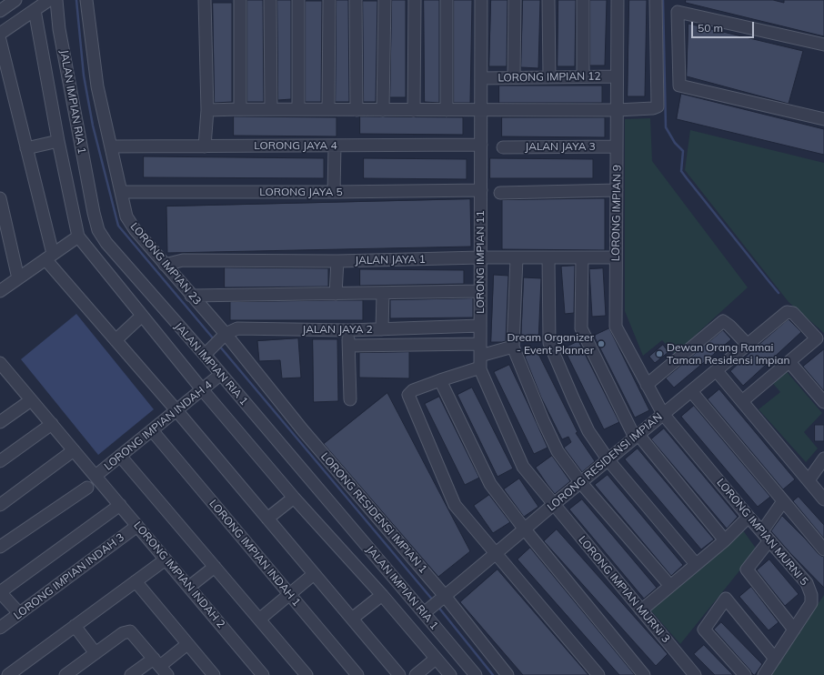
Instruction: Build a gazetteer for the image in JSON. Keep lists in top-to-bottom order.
{
  "streets": {
    "street": [
      "LORONG IMPIAN 12",
      "JALAN IMPIAN RIA 1",
      "LORONG JAYA 4",
      "JALAN JAYA 3",
      "LORONG JAYA 5",
      "LORONG IMPIAN 9",
      "JALAN JAYA 1",
      "LORONG IMPIAN 11",
      "LORONG IMPIAN 23",
      "JALAN JAYA 2",
      "LORONG IMPIAN INDAH 4",
      "LORONG RESIDENSI IMPIAN",
      "LORONG RESIDENSI IMPIAN 1",
      "LORONG IMPIAN MURNI 5",
      "LORONG IMPIAN INDAH 1",
      "LORONG IMPIAN INDAH 2",
      "LORONG IMPIAN INDAH 3",
      "LORONG IMPIAN MURNI 3"
    ]
  },
  "crossings": [
    ["LORONG IMPIAN 12", "LORONG IMPIAN 9"],
    ["LORONG IMPIAN 12", "LORONG IMPIAN 11"],
    ["JALAN IMPIAN RIA 1", "LORONG IMPIAN 23"],
    ["JALAN IMPIAN RIA 1", "JALAN JAYA 2"],
    ["JALAN IMPIAN RIA 1", "LORONG IMPIAN INDAH 4"],
    ["JALAN IMPIAN RIA 1", "LORONG RESIDENSI IMPIAN"],
    ["JALAN IMPIAN RIA 1", "LORONG RESIDENSI IMPIAN 1"],
    ["LORONG JAYA 4", "LORONG IMPIAN 11"],
    ["LORONG JAYA 4", "LORONG IMPIAN 23"],
    ["JALAN JAYA 3", "LORONG IMPIAN 9"],
    ["LORONG JAYA 5", "LORONG IMPIAN 11"],
    ["LORONG JAYA 5", "LORONG IMPIAN 23"],
    ["LORONG IMPIAN 9", "JALAN JAYA 1"],
    ["LORONG IMPIAN 9", "LORONG RESIDENSI IMPIAN"],
    ["LORONG IMPIAN 9", "LORONG IMPIAN MURNI 5"],
    ["JALAN JAYA 1", "LORONG IMPIAN 11"],
    ["JALAN JAYA 1", "LORONG IMPIAN 23"],
    ["LORONG IMPIAN 11", "JALAN JAYA 2"],
    ["LORONG IMPIAN 11", "LORONG RESIDENSI IMPIAN"],
    ["LORONG IMPIAN 11", "LORONG IMPIAN MURNI 3"],
    ["LORONG IMPIAN 23", "JALAN JAYA 2"],
    ["LORONG IMPIAN 23", "LORONG RESIDENSI IMPIAN 1"],
    ["LORONG IMPIAN INDAH 4", "LORONG IMPIAN INDAH 1"],
    ["LORONG IMPIAN INDAH 4", "LORONG IMPIAN INDAH 2"],
    ["LORONG RESIDENSI IMPIAN", "LORONG RESIDENSI IMPIAN 1"],
    ["LORONG RESIDENSI IMPIAN", "LORONG IMPIAN MURNI 5"],
    ["LORONG RESIDENSI IMPIAN", "LORONG IMPIAN MURNI 3"],
    ["LORONG IMPIAN INDAH 2", "LORONG IMPIAN INDAH 3"]
  ],
  "places": ["Dream Organizer - Event Planner", "Dewan Orang Ramai Taman Residensi Impian"],
  "scale_bar": "50 m"
}
